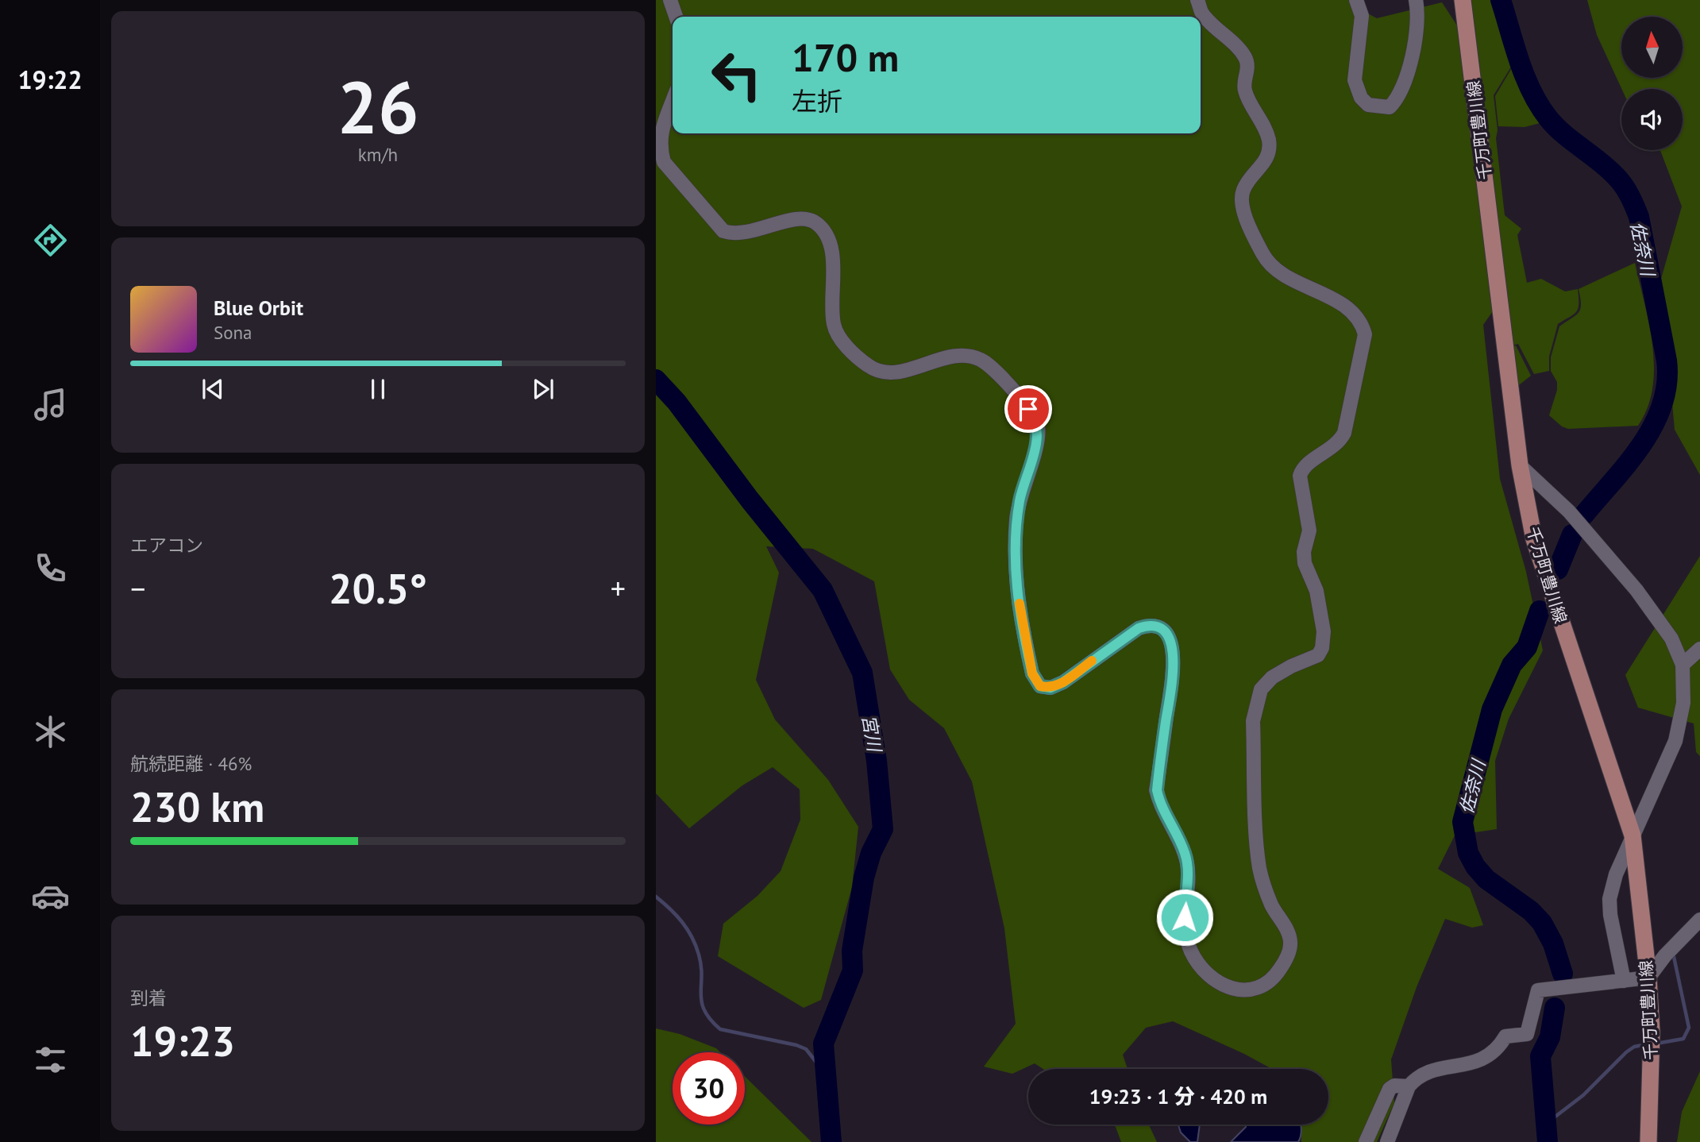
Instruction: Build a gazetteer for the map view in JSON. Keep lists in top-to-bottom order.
{
  "streets": {
    "main road": ["千万町豊川線"]
  },
  "water": ["佐奈川", "宮川"],
  "north": "top",
  "page": {
    "tabs": "19:22",
    "tile": [
      ["26", "km/h"],
      "エアコン",
      ["航続距離 · 46%", "230 km"],
      ["到着", "19:23"]
    ],
    "turn": ["170 m", "左折"],
    "song": ["Blue Orbit", "Sona"],
    "heat": ["−", "20.5°", "+"],
    "limit": "30",
    "trip": "19:23 · 1 分 · 420 m"
  }
}
